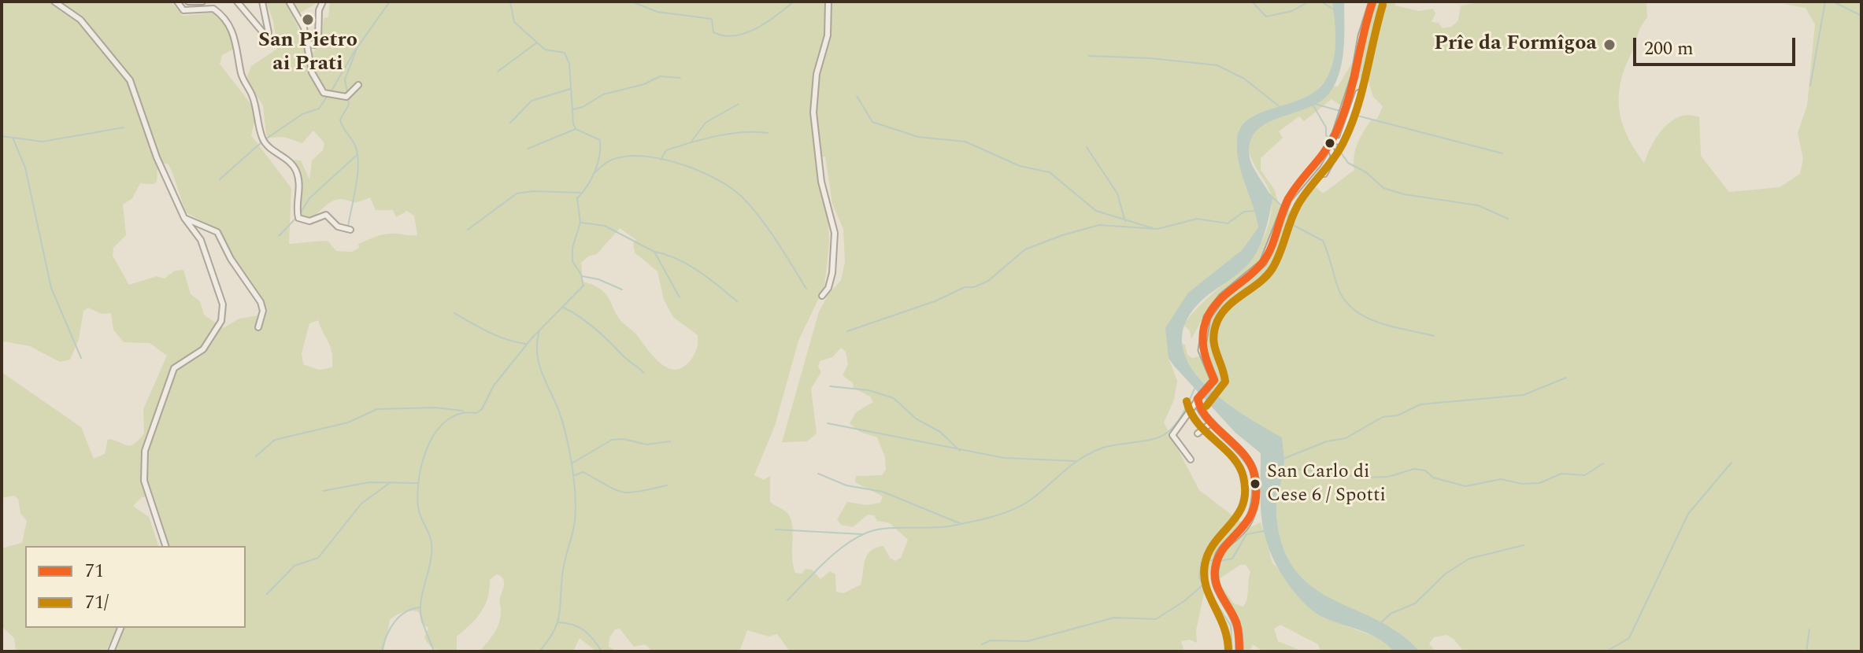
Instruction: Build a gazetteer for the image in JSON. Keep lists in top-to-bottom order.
{
  "places": ["San Pietro ai Prati", "Prîe da Formîgoa", "San Carlo di Cese 6 / Spotti"],
  "lines": ["transit line 71", "transit line 71/"],
  "legend": ["71", "71/"],
  "scale_bar": "200 m"
}
